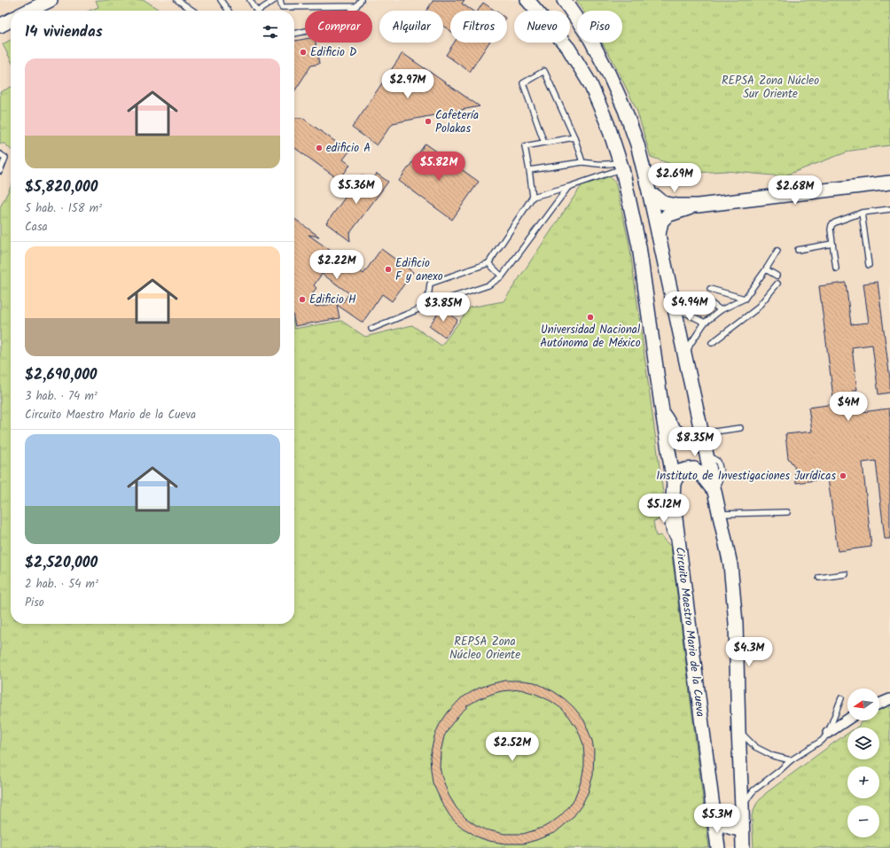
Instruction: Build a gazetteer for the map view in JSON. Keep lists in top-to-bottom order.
{
  "streets": {
    "street": ["Circuito Maestro Mario de la Cueva"]
  },
  "parks": ["REPSA Zona Núcleo Sur Oriente", "REPSA Zona Núcleo Oriente"],
  "places": [
    "Edificio D",
    "Cafetería Polakas",
    "edificio A",
    "Edificio F y anexo",
    "Edificio H",
    "Universidad Nacional Autónoma de México",
    "Instituto de Investigaciones Jurídicas"
  ],
  "north": "left",
  "page": {
    "chip": [
      "Comprar",
      "Alquilar",
      "Filtros",
      "Nuevo",
      "Piso"
    ],
    "heading": "14 viviendas",
    "list": [
      {
        "name": "$5,820,000",
        "note": "5 hab. · 158 m² · Casa"
      },
      {
        "name": "$2,690,000",
        "note": "3 hab. · 74 m² · Circuito Maestro Mario de la Cueva"
      },
      {
        "name": "$2,520,000",
        "note": "2 hab. · 54 m² · Piso"
      }
    ],
    "price": [
      "$2.97M",
      "$5.82M",
      "$2.69M",
      "$5.36M",
      "$2.68M",
      "$2.22M",
      "$4.94M",
      "$3.85M",
      "$4M",
      "$8.35M",
      "$5.12M",
      "$4.3M",
      "$2.52M",
      "$5.3M"
    ],
    "map_buttons": ["+", "−"]
  }
}
